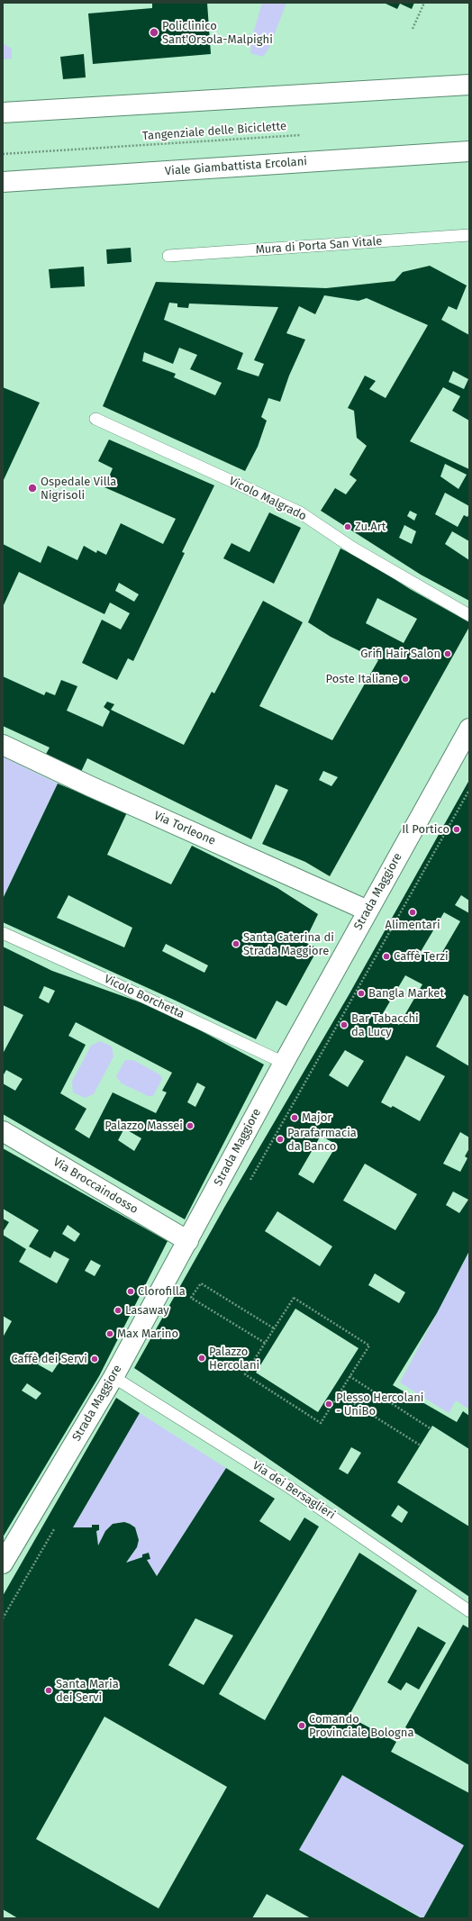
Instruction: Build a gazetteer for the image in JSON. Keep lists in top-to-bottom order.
{
  "streets": {
    "street": [
      "Viale Giambattista Ercolani",
      "Via Torleone",
      "Strada Maggiore",
      "Via Broccaindosso"
    ],
    "lane": [
      "Mura di Porta San Vitale",
      "Vicolo Malgrado",
      "Vicolo Borchetta",
      "Via dei Bersaglieri"
    ],
    "path": ["Tangenziale delle Biciclette"]
  },
  "crossings": [
    ["Via Torleone", "Strada Maggiore"],
    ["Strada Maggiore", "Vicolo Borchetta"],
    ["Strada Maggiore", "Via Broccaindosso"],
    ["Strada Maggiore", "Via dei Bersaglieri"]
  ],
  "places": [
    "Policlinico Sant'Orsola-Malpighi",
    "Ospedale Villa Nigrisoli",
    "Zu.Art",
    "Grifi Hair Salon",
    "Poste Italiane",
    "Il Portico",
    "Alimentari",
    "Santa Caterina di Strada Maggiore",
    "Caffè Terzi",
    "Bangla Market",
    "Bar Tabacchi da Lucy",
    "Major",
    "Palazzo Massei",
    "Parafarmacia da Banco",
    "Clorofilla",
    "Lasaway",
    "Max Marino",
    "Palazzo Hercolani",
    "Caffè dei Servi",
    "Plesso Hercolani - UniBo",
    "Santa Maria dei Servi",
    "Comando Provinciale Bologna"
  ]
}
